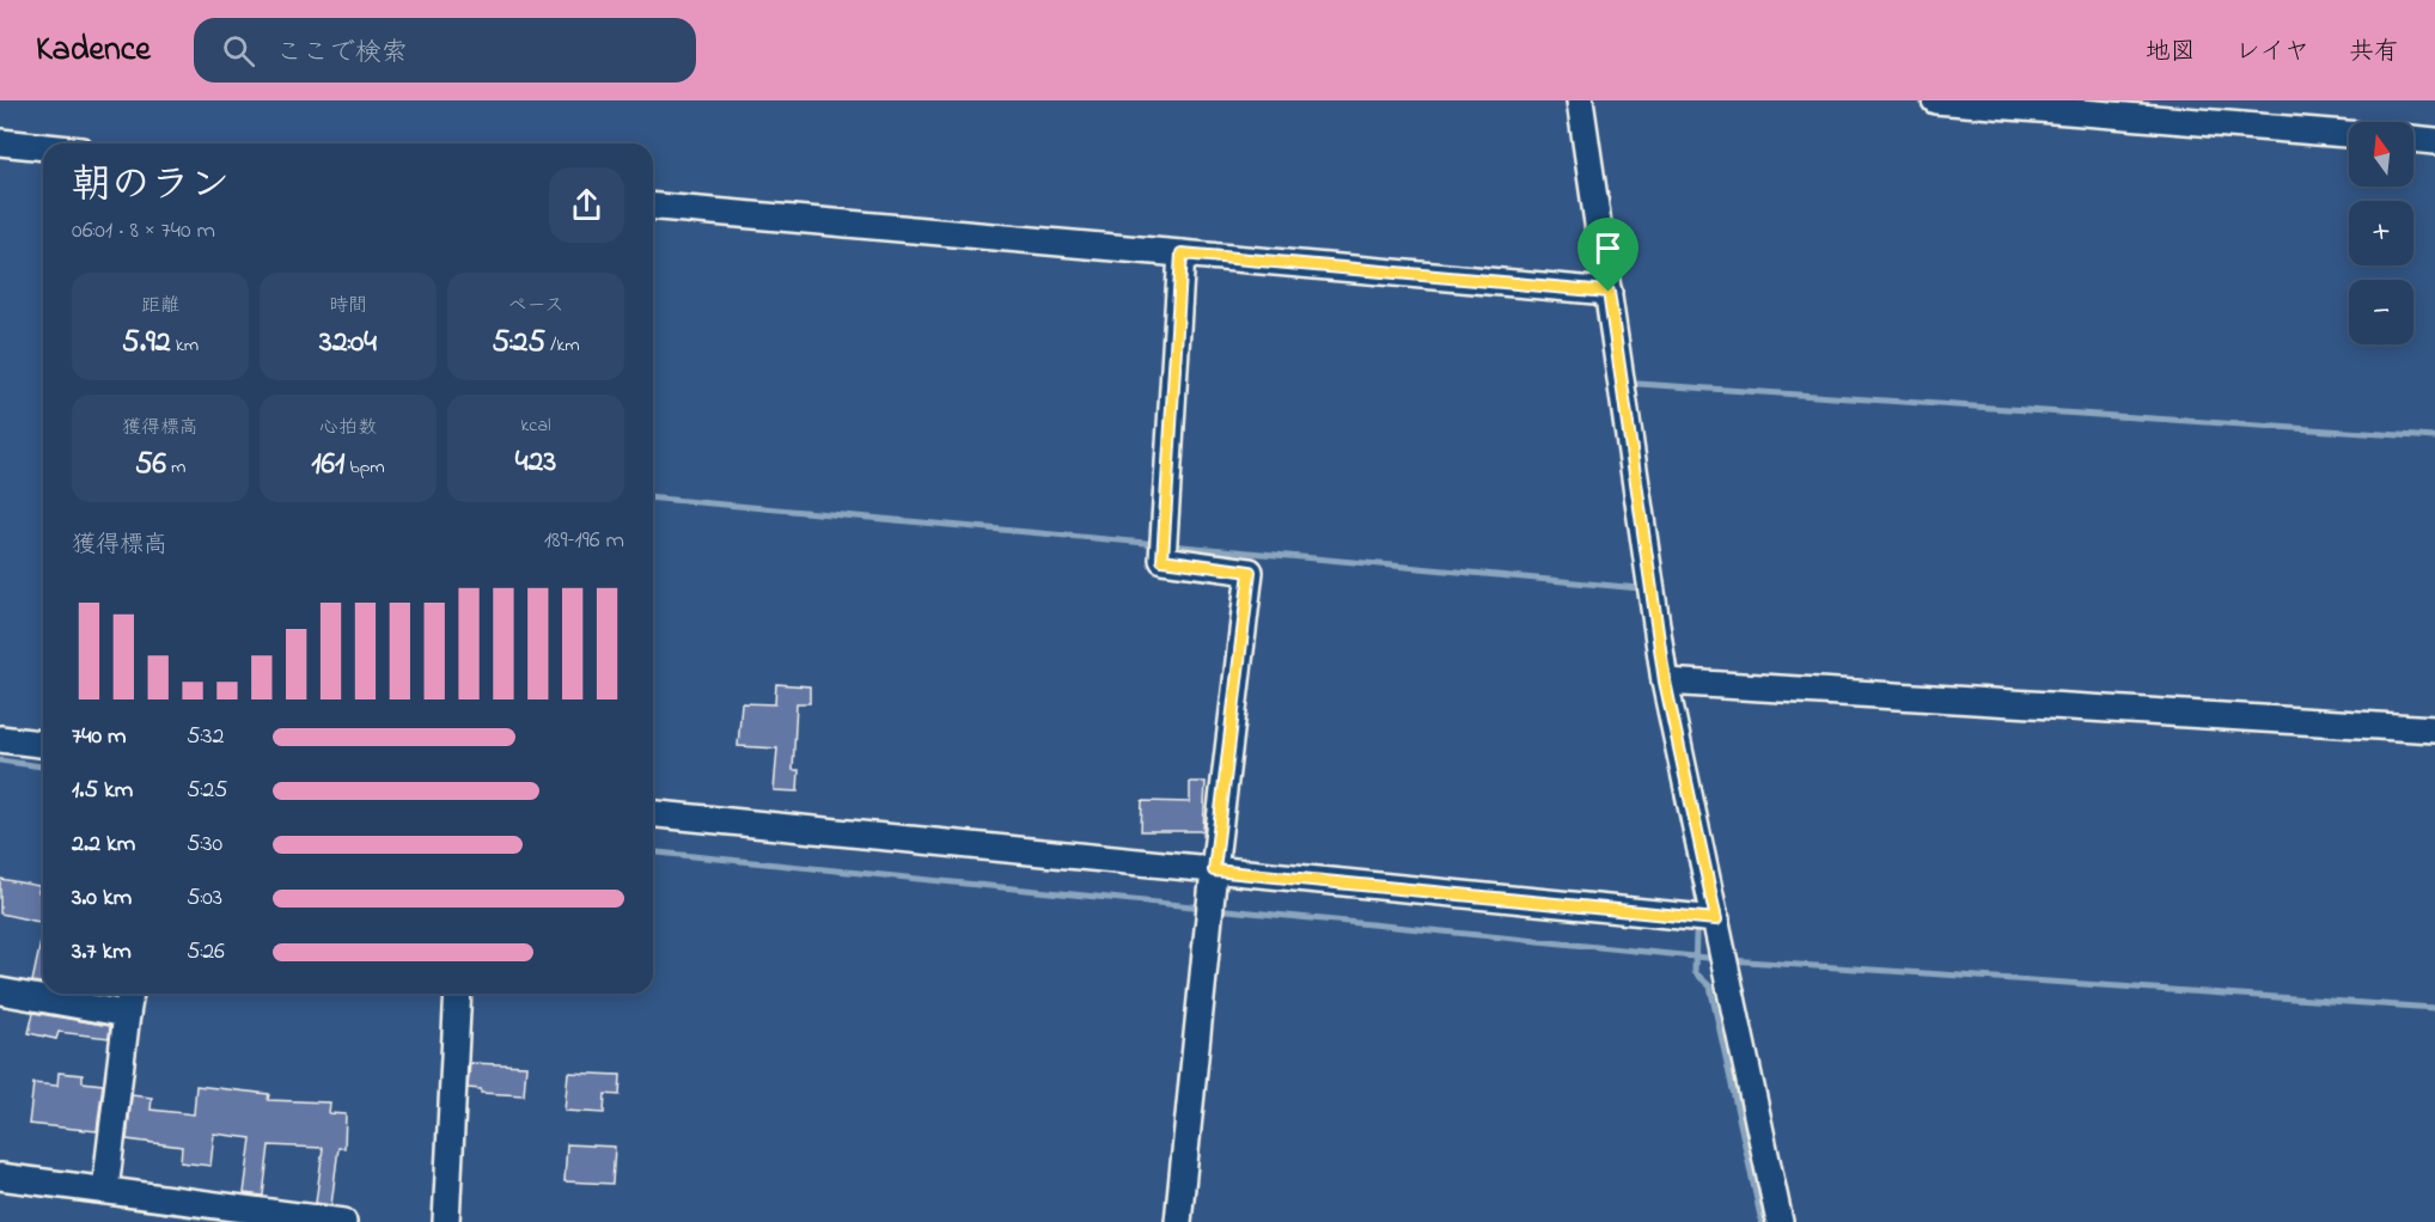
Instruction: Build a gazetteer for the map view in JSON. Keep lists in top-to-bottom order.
{
  "north": "top",
  "page": {
    "header": "Kadence",
    "search": "ここで検索",
    "nav": ["地図", "レイヤ", "共有"],
    "map_buttons": ["+", "−"],
    "heading": ["朝のラン", "06:01 · 8 × 740 m"],
    "stats": [
      ["距離", "5.92 km"],
      ["時間", "32:04"],
      ["ペース", "5:25 /km"],
      ["獲得標高", "56 m"],
      ["心拍数", "161 bpm"],
      ["kcal", "423"]
    ],
    "chart": ["獲得標高", "189–196 m"],
    "list": [
      {
        "name": "740 m",
        "note": "5:32"
      },
      {
        "name": "1.5 km",
        "note": "5:25"
      },
      {
        "name": "2.2 km",
        "note": "5:30"
      },
      {
        "name": "3.0 km",
        "note": "5:03"
      },
      {
        "name": "3.7 km",
        "note": "5:26"
      }
    ]
  }
}
